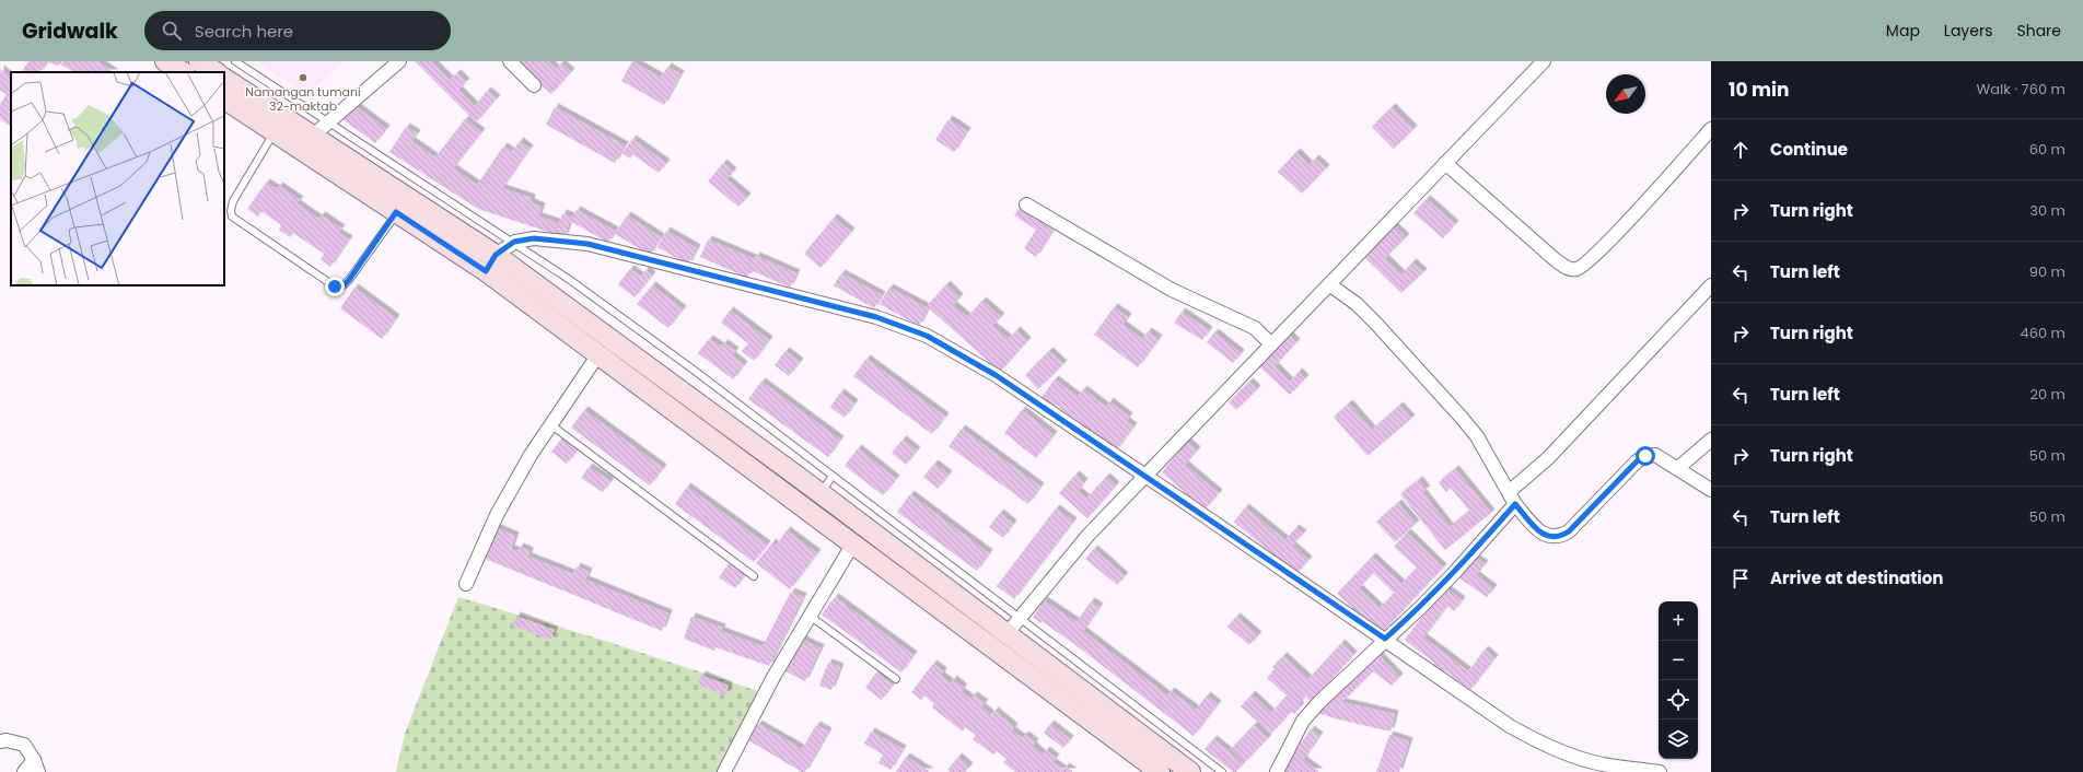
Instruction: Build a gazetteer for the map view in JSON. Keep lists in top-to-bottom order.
{
  "places": ["Namangan tumani 32-maktab"],
  "north": "bottom left",
  "page": {
    "header": "Gridwalk",
    "search": "Search here",
    "nav": ["Map", "Layers", "Share"],
    "heading": ["10 min", "Walk · 760 m"],
    "list": [
      ["Continue", "60 m"],
      ["Turn right", "30 m"],
      ["Turn left", "90 m"],
      ["Turn right", "460 m"],
      ["Turn left", "20 m"],
      ["Turn right", "50 m"],
      ["Turn left", "50 m"],
      "Arrive at destination"
    ],
    "map_buttons": ["+", "−"]
  }
}
